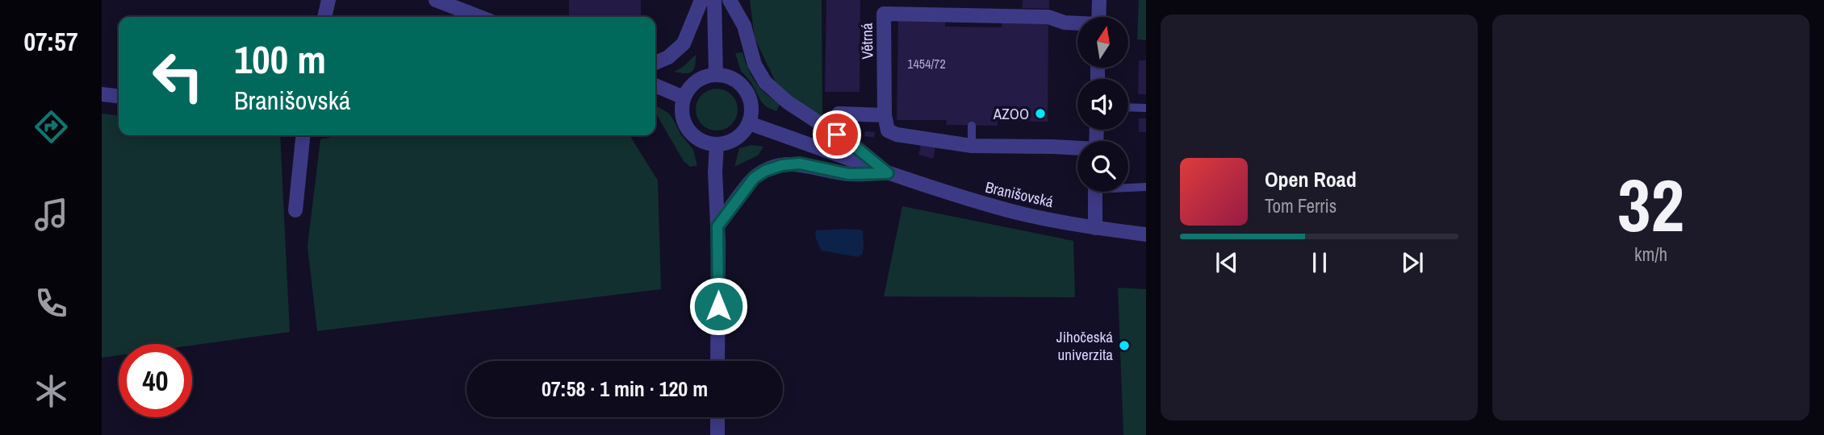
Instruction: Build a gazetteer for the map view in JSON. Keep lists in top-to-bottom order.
{
  "streets": {
    "street": ["Větrná", "Branišovská"]
  },
  "places": ["AZOO", "Jihočeská univerzita"],
  "house_numbers": ["1454/72"],
  "north": "top",
  "page": {
    "tabs": "07:57",
    "tile": ["32", "km/h"],
    "turn": ["100 m", "Branišovská"],
    "song": ["Open Road", "Tom Ferris"],
    "limit": "40",
    "trip": "07:58 · 1 min · 120 m"
  }
}
